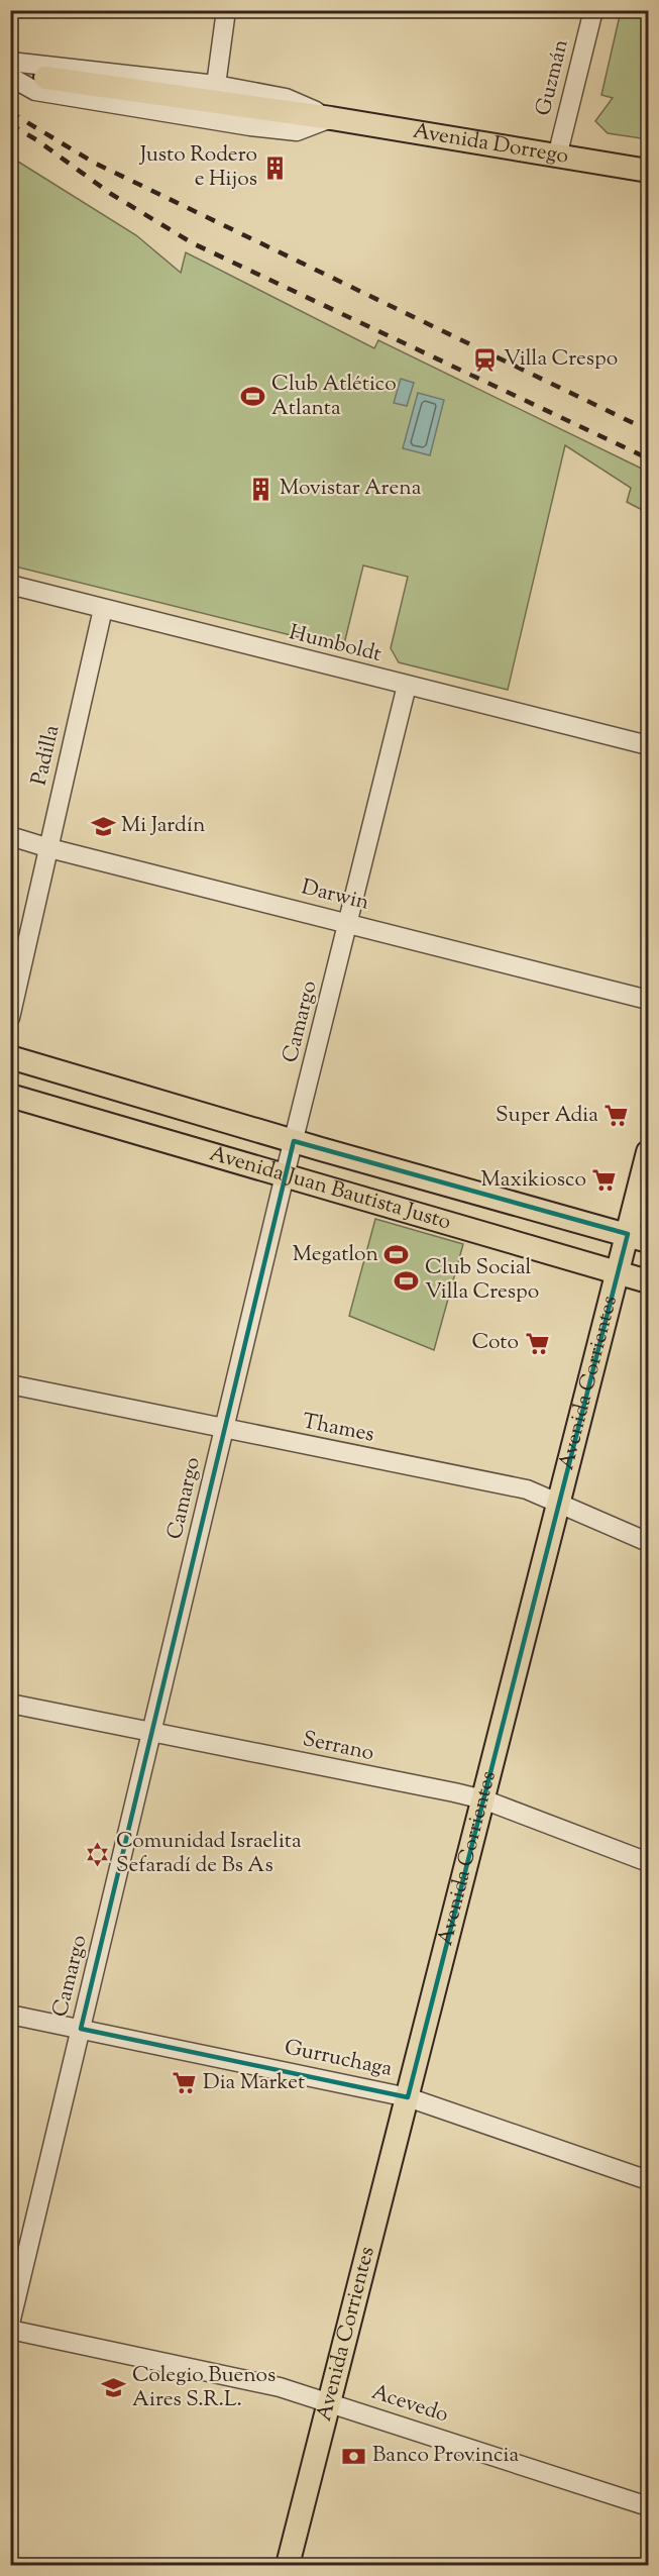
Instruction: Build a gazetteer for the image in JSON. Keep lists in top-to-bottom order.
{
  "streets": {
    "main road": ["Avenida Dorrego", "Avenida Juan Bautista Justo", "Avenida Corrientes"],
    "street": [
      "Guzmán",
      "Humboldt",
      "Padilla",
      "Darwin",
      "Camargo",
      "Thames",
      "Serrano",
      "Gurruchaga",
      "Acevedo"
    ]
  },
  "crossings": [
    ["Guzmán", "Avenida Dorrego"],
    ["Humboldt", "Padilla"],
    ["Humboldt", "Camargo"],
    ["Padilla", "Darwin"],
    ["Darwin", "Camargo"],
    ["Camargo", "Avenida Juan Bautista Justo"],
    ["Camargo", "Thames"],
    ["Camargo", "Serrano"],
    ["Camargo", "Gurruchaga"],
    ["Avenida Juan Bautista Justo", "Avenida Corrientes"],
    ["Avenida Corrientes", "Thames"],
    ["Avenida Corrientes", "Serrano"],
    ["Avenida Corrientes", "Gurruchaga"],
    ["Avenida Corrientes", "Acevedo"]
  ],
  "places": {
    "building": ["Justo Rodero e Hijos", "Movistar Arena"],
    "station": ["Villa Crespo"],
    "sports": ["Club Atlético Atlanta", "Megatlon", "Club Social Villa Crespo"],
    "school or university": ["Mi Jardín", "Colegio Buenos Aires S.R.L."],
    "supermarket": [
      "Super Adia",
      "Maxikiosco",
      "Coto",
      "Dia Market"
    ],
    "synagogue": ["Comunidad Israelita Sefaradí de Bs As"],
    "bank": ["Banco Provincia"]
  }
}
